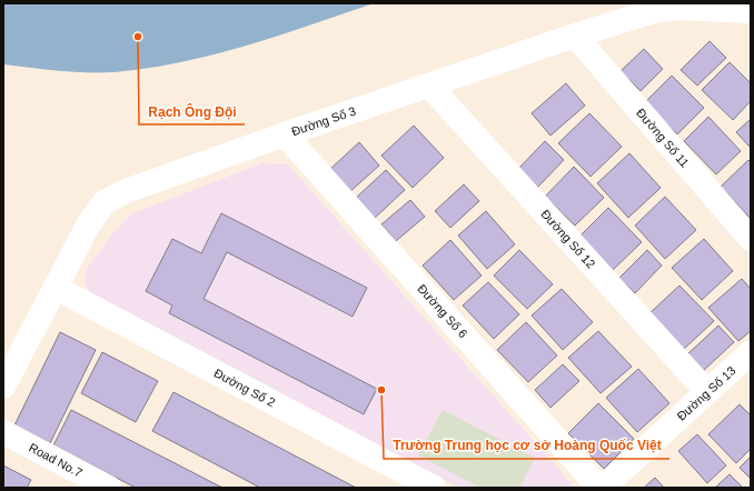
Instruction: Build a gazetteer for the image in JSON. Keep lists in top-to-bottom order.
{
  "streets": {
    "street": [
      "Đường Số 3",
      "Đường Số 11",
      "Đường Số 12",
      "Đường Số 6",
      "Đường Số 2",
      "Đường Số 13",
      "Road No.7"
    ]
  },
  "crossings": [
    ["Đường Số 3", "Đường Số 11"],
    ["Đường Số 3", "Đường Số 12"],
    ["Đường Số 3", "Đường Số 6"],
    ["Đường Số 3", "Đường Số 2"],
    ["Đường Số 12", "Đường Số 13"],
    ["Đường Số 6", "Đường Số 13"]
  ],
  "places": ["Rạch Ông Đội", "Trường Trung học cơ sở Hoàng Quốc Việt"]
}
